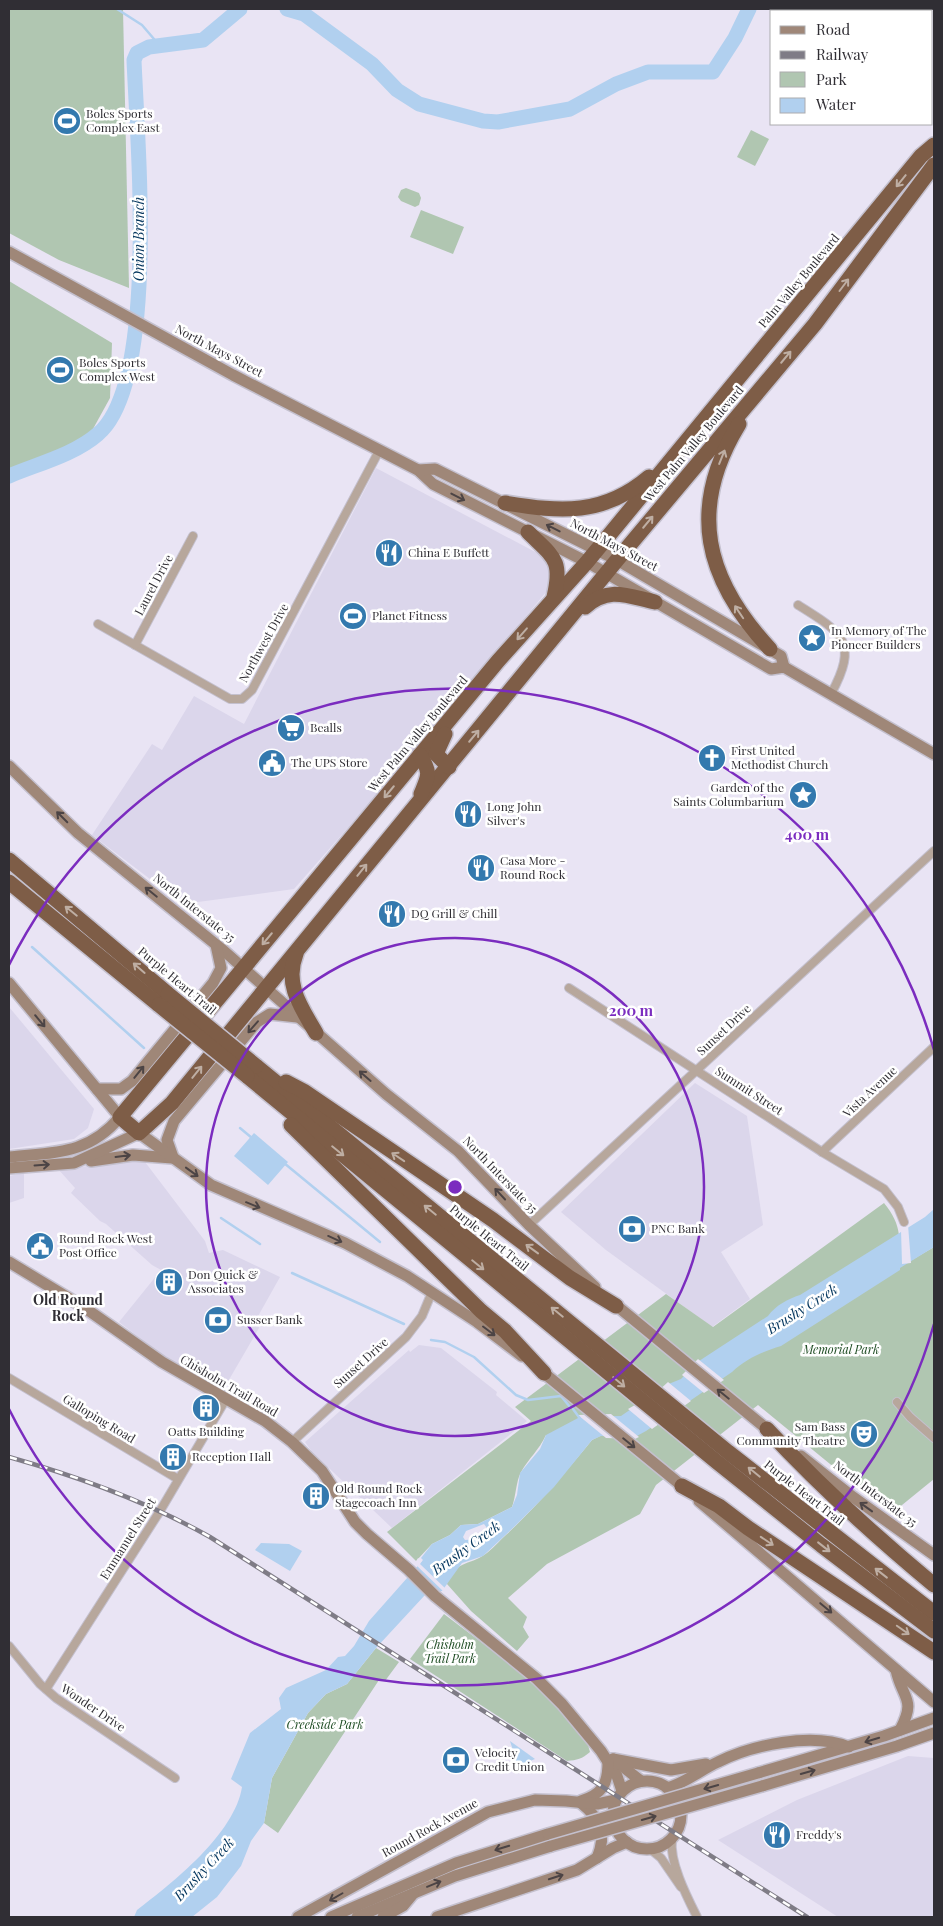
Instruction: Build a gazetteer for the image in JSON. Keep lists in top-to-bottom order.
{
  "streets": {
    "highway": ["Palm Valley Boulevard", "West Palm Valley Boulevard", "Purple Heart Trail"],
    "main road": [
      "North Mays Street",
      "North Interstate 35",
      "Chisholm Trail Road",
      "Round Rock Avenue"
    ],
    "street": [
      "Laurel Drive",
      "Northwest Drive",
      "Sunset Drive",
      "Summit Street",
      "Vista Avenue",
      "Galloping Road",
      "Emmanuel Street",
      "Wonder Drive"
    ]
  },
  "crossings": [
    ["Palm Valley Boulevard", "West Palm Valley Boulevard"],
    ["North Mays Street", "West Palm Valley Boulevard"],
    ["North Mays Street", "Northwest Drive"],
    ["West Palm Valley Boulevard", "North Interstate 35"],
    ["Laurel Drive", "Northwest Drive"],
    ["North Interstate 35", "Sunset Drive"],
    ["Sunset Drive", "Summit Street"],
    ["Sunset Drive", "Chisholm Trail Road"],
    ["Summit Street", "Vista Avenue"],
    ["Chisholm Trail Road", "Emmanuel Street"],
    ["Chisholm Trail Road", "Round Rock Avenue"],
    ["Galloping Road", "Emmanuel Street"],
    ["Emmanuel Street", "Wonder Drive"]
  ],
  "one_way": ["Palm Valley Boulevard", "North Interstate 35"],
  "districts": ["Old Round Rock"],
  "water": ["Onion Branch", "Brushy Creek"],
  "parks": ["Memorial Park", "Chisholm Trail Park", "Creekside Park"],
  "places": {
    "sports": ["Boles Sports Complex East", "Boles Sports Complex West", "Planet Fitness"],
    "restaurant": [
      "China E Buffett",
      "Long John Silver's",
      "Casa More - Round Rock",
      "DQ Grill & Chill",
      "Freddy's"
    ],
    "place": ["In Memory of The Pioneer Builders", "Garden of the Saints Columbarium"],
    "supermarket": ["Bealls"],
    "church": ["First United Methodist Church"],
    "public building": ["The UPS Store", "Round Rock West Post Office"],
    "bank": ["PNC Bank", "Susser Bank", "Velocity Credit Union"],
    "building": [
      "Don Quick & Associates",
      "Oatts Building",
      "Reception Hall",
      "Old Round Rock Stagecoach Inn"
    ],
    "theatre": ["Sam Bass Community Theatre"]
  },
  "legend": [
    "Road",
    "Railway",
    "Park",
    "Water"
  ],
  "rings": ["400 m", "200 m"]
}
